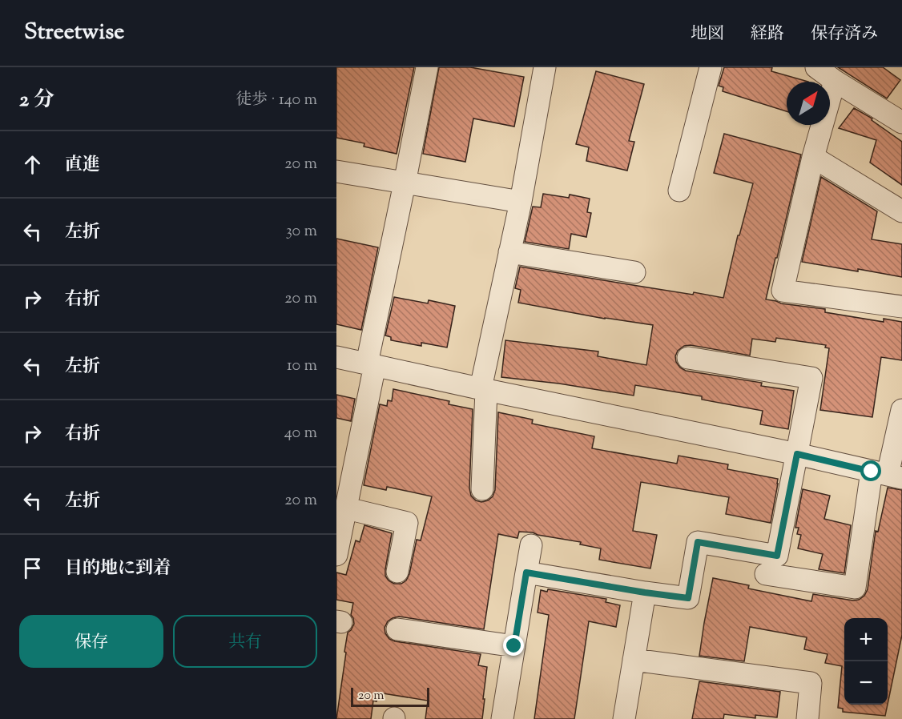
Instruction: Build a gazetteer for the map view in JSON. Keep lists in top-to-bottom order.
{
  "scale_bar": "20 m",
  "north": "top right",
  "page": {
    "header": "Streetwise",
    "nav": ["地図", "経路", "保存済み"],
    "heading": ["2 分", "徒歩 · 140 m"],
    "list": [
      ["直進", "20 m"],
      ["左折", "30 m"],
      ["右折", "20 m"],
      ["左折", "10 m"],
      ["右折", "40 m"],
      ["左折", "20 m"],
      "目的地に到着"
    ],
    "buttons": ["保存", "共有"],
    "map_buttons": ["+", "−"],
    "scale": "20 m"
  }
}
